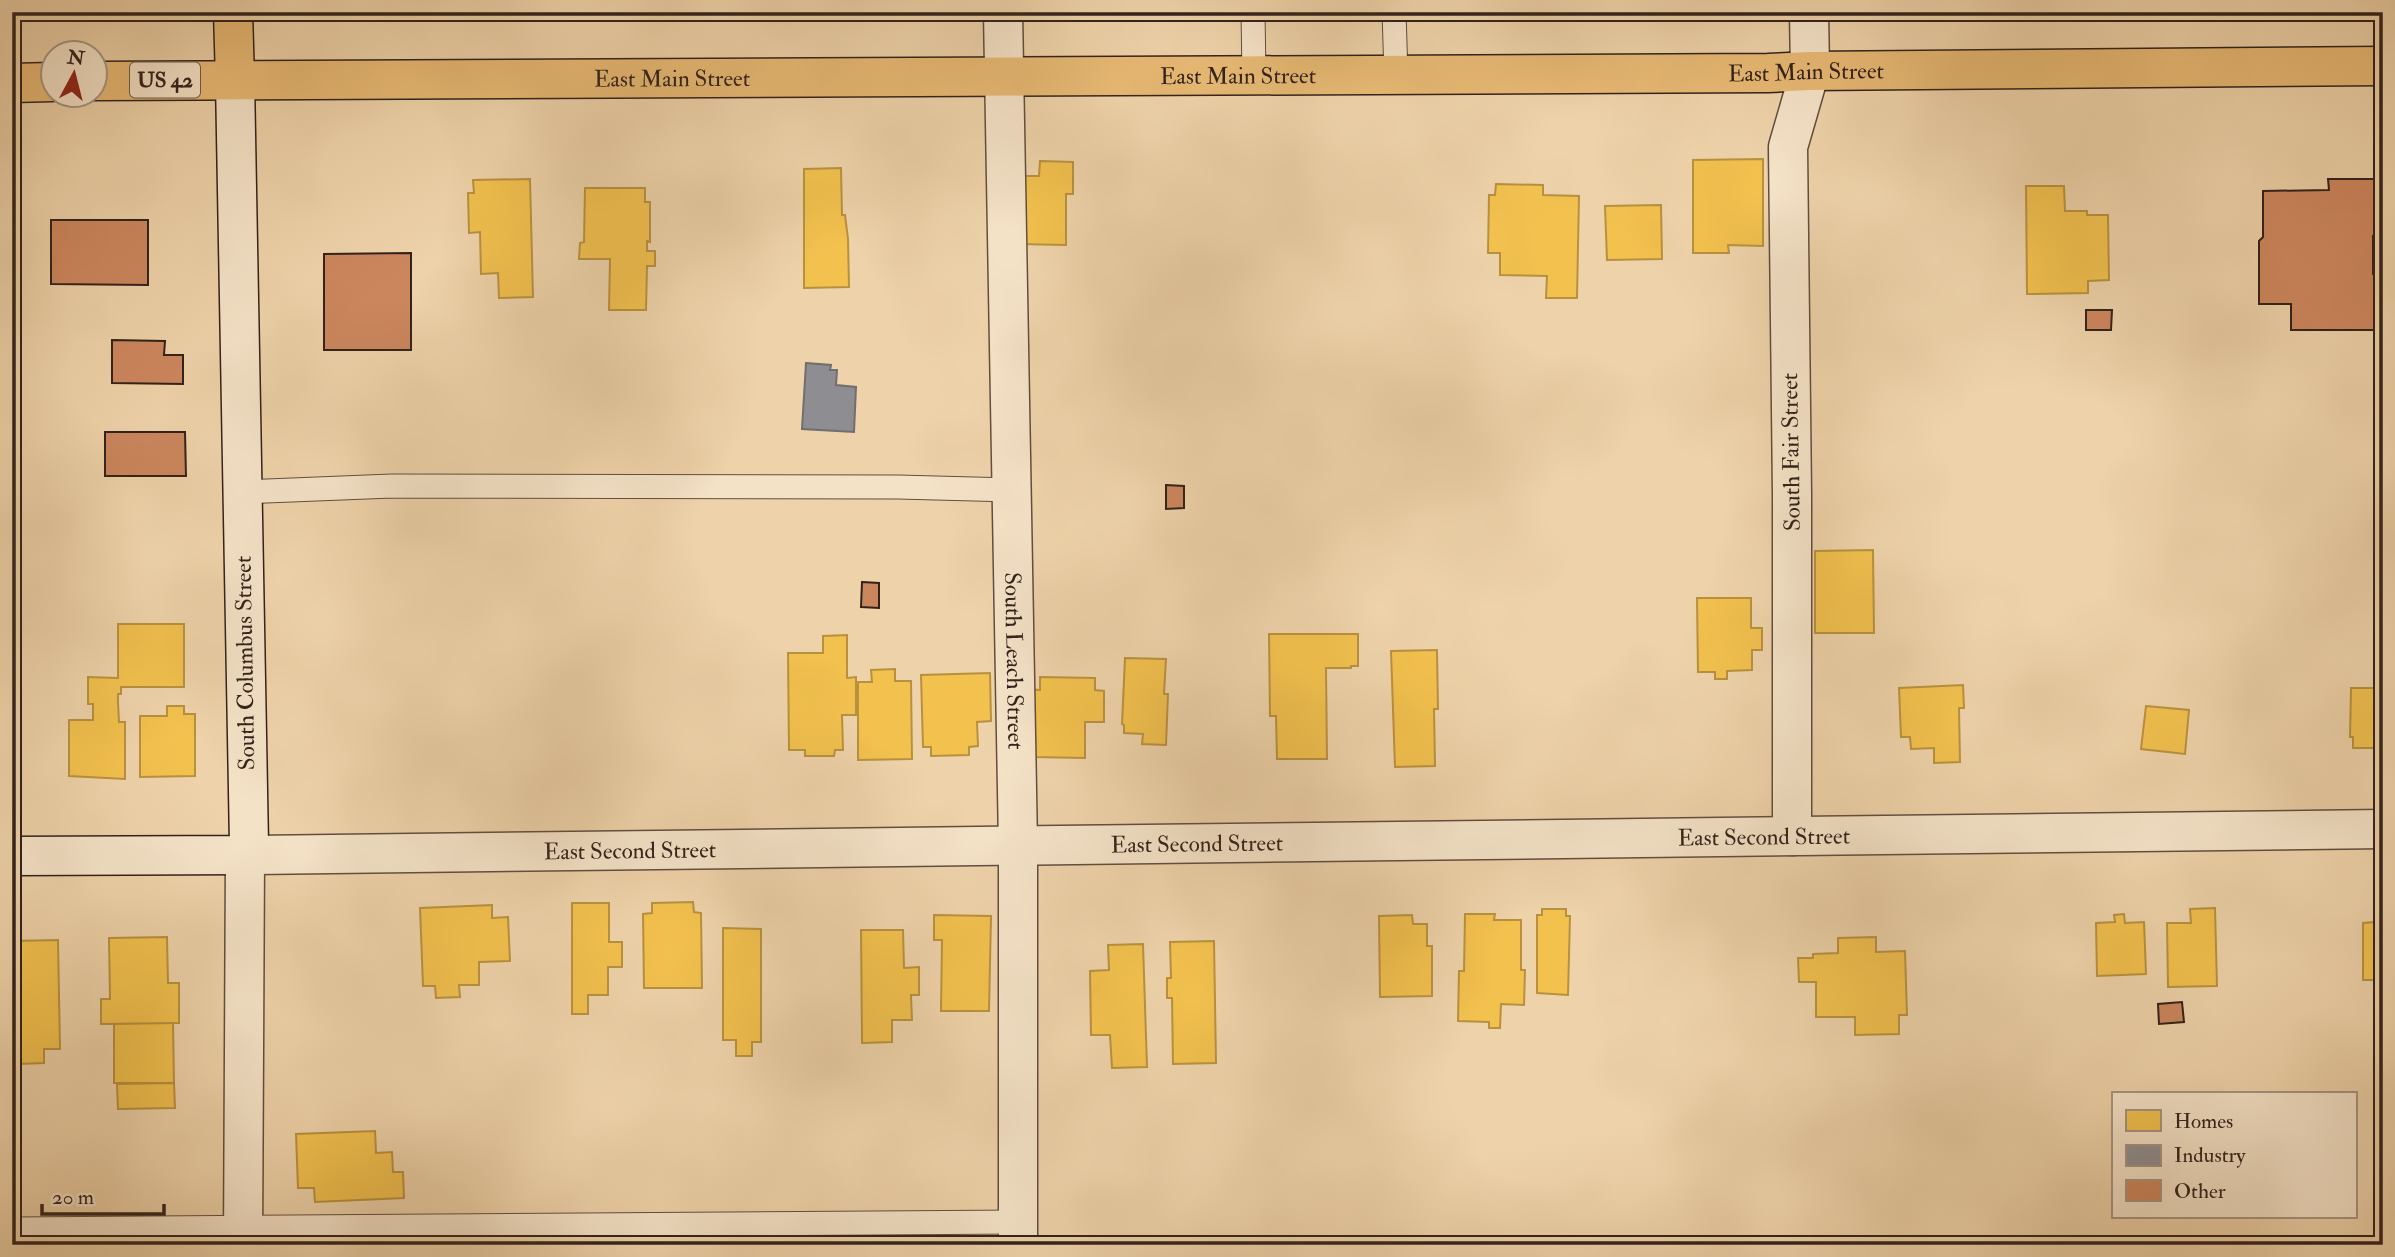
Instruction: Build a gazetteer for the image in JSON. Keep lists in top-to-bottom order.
{
  "streets": {
    "main road": ["East Main Street", "US 42"],
    "street": [
      "South Fair Street",
      "South Leach Street",
      "South Columbus Street",
      "East Second Street"
    ]
  },
  "crossings": [
    ["East Main Street", "South Fair Street"],
    ["East Main Street", "South Leach Street"],
    ["East Main Street", "South Columbus Street"],
    ["South Fair Street", "East Second Street"],
    ["South Leach Street", "East Second Street"],
    ["South Columbus Street", "East Second Street"]
  ],
  "legend": ["Homes", "Industry", "Other"],
  "scale_bar": "20 m",
  "north": "top"
}
